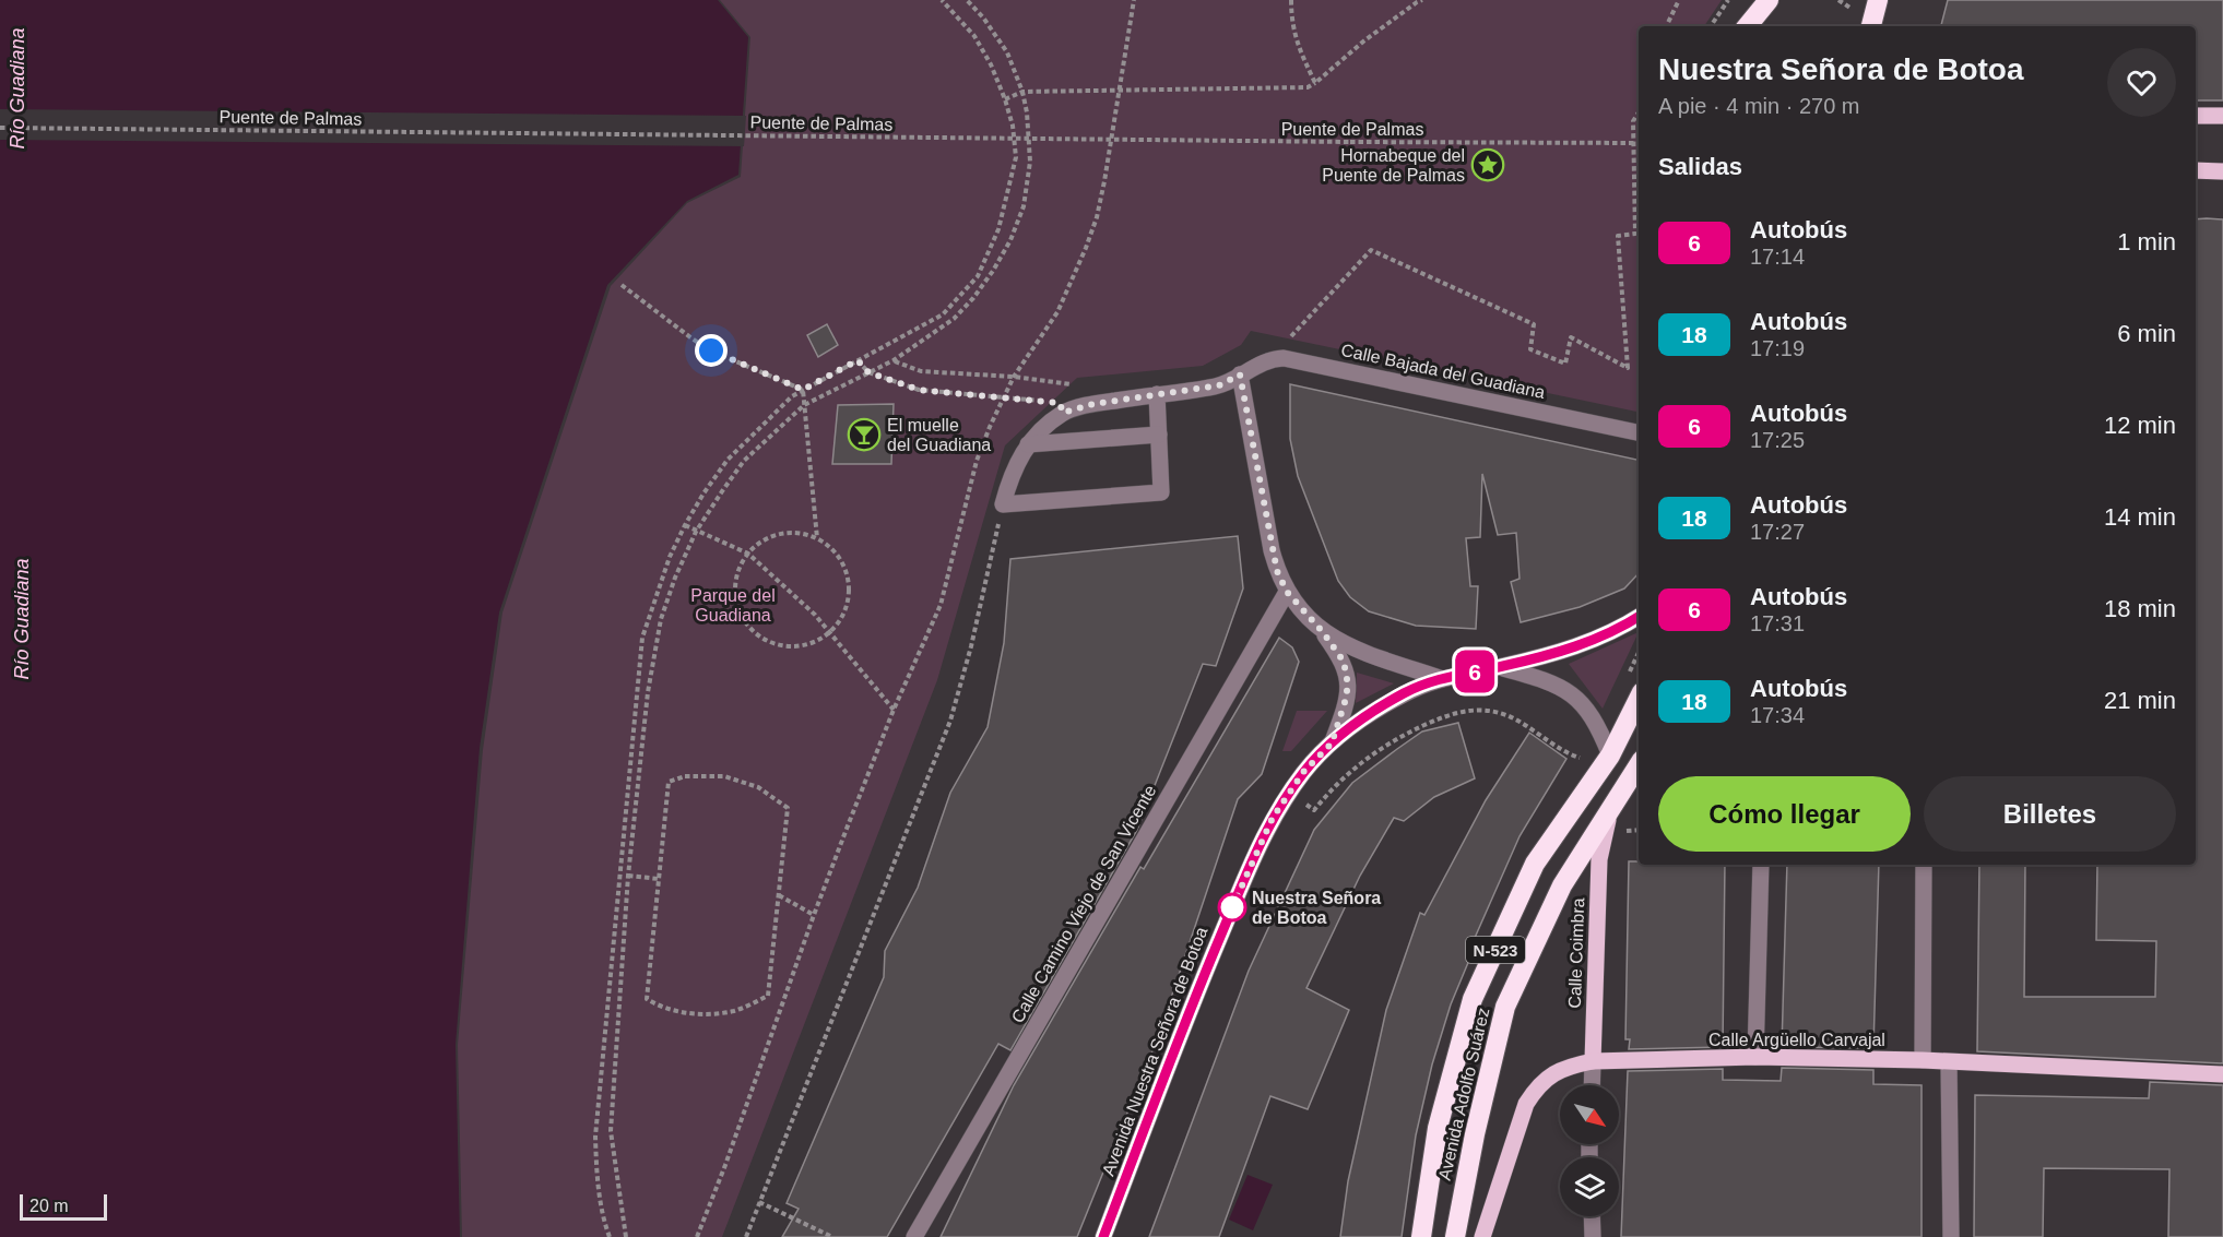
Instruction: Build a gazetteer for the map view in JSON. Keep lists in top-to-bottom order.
{
  "streets": {
    "highway": ["N-523", "Avenida Adolfo Suárez"],
    "main road": ["Calle Coimbra", "Calle Argüello Carvajal"],
    "street": ["Calle Bajada del Guadiana", "Calle Camino Viejo de San Vicente", "Avenida Nuestra Señora de Botoa"],
    "path": ["Puente de Palmas"]
  },
  "crossings": [
    ["Calle Coimbra", "Calle Argüello Carvajal"],
    ["Calle Coimbra", "Avenida Adolfo Suárez"],
    ["Avenida Nuestra Señora de Botoa", "Avenida Adolfo Suárez"]
  ],
  "water": ["Río Guadiana"],
  "parks": ["Parque del Guadiana"],
  "places": {
    "place": ["Hornabeque del Puente de Palmas"],
    "bar": ["El muelle del Guadiana"],
    "other": ["Nuestra Señora de Botoa"]
  },
  "lines": ["bus line 6"],
  "scale_bar": "20 m",
  "north": "bottom right",
  "page": {
    "on_map": "6",
    "heading": [
      ["Nuestra Señora de Botoa", "A pie · 4 min · 270 m"],
      "Salidas"
    ],
    "list": [
      {
        "mark": "6",
        "name": "Autobús",
        "note": "17:14",
        "value": "1 min"
      },
      {
        "mark": "18",
        "name": "Autobús",
        "note": "17:19",
        "value": "6 min"
      },
      {
        "mark": "6",
        "name": "Autobús",
        "note": "17:25",
        "value": "12 min"
      },
      {
        "mark": "18",
        "name": "Autobús",
        "note": "17:27",
        "value": "14 min"
      },
      {
        "mark": "6",
        "name": "Autobús",
        "note": "17:31",
        "value": "18 min"
      },
      {
        "mark": "18",
        "name": "Autobús",
        "note": "17:34",
        "value": "21 min"
      }
    ],
    "buttons": ["Cómo llegar", "Billetes"],
    "scale": "20 m"
  }
}
